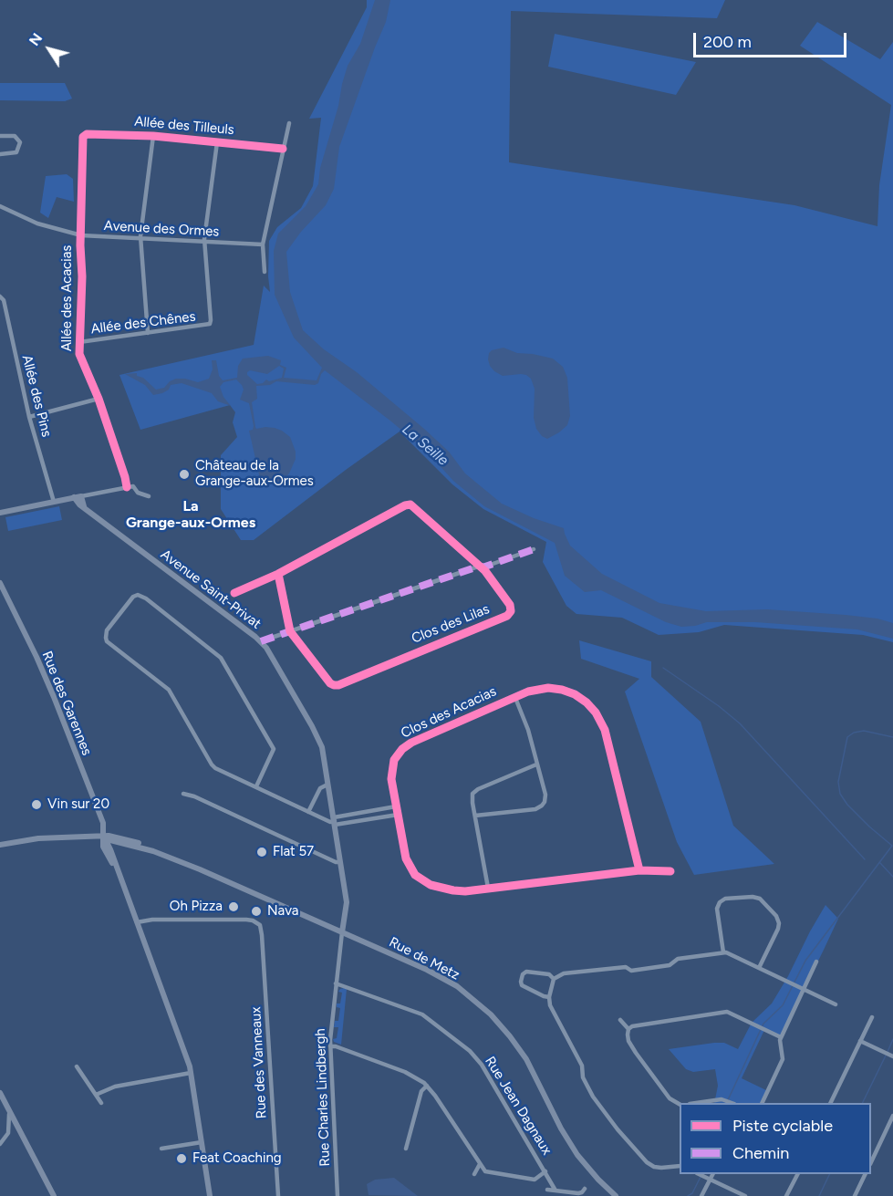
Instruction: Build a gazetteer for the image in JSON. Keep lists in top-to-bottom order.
{
  "streets": {
    "street": [
      "Allée des Tilleuls",
      "Avenue des Ormes",
      "Allée des Acacias",
      "Allée des Chênes",
      "Allée des Pins",
      "Avenue Saint-Privat",
      "Clos des Lilas",
      "Rue des Garennes",
      "Clos des Acacias",
      "Rue de Metz",
      "Rue des Vanneaux",
      "Rue Charles Lindbergh",
      "Rue Jean Dagnaux"
    ]
  },
  "crossings": [
    ["Allée des Tilleuls", "Allée des Acacias"],
    ["Avenue des Ormes", "Allée des Acacias"],
    ["Avenue des Ormes", "Allée des Chênes"],
    ["Allée des Acacias", "Allée des Chênes"],
    ["Avenue Saint-Privat", "Rue de Metz"],
    ["Avenue Saint-Privat", "Rue Charles Lindbergh"],
    ["Rue des Garennes", "Rue de Metz"],
    ["Rue des Garennes", "Rue des Vanneaux"],
    ["Rue de Metz", "Rue Charles Lindbergh"],
    ["Rue Charles Lindbergh", "Rue Jean Dagnaux"]
  ],
  "districts": ["La Grange-aux-Ormes"],
  "water": ["La Seille"],
  "places": [
    "Château de la Grange-aux-Ormes",
    "Vin sur 20",
    "Flat 57",
    "Oh Pizza",
    "Nava",
    "Feat Coaching"
  ],
  "legend": ["Piste cyclable", "Chemin"],
  "scale_bar": "200 m",
  "north": "top left"
}
